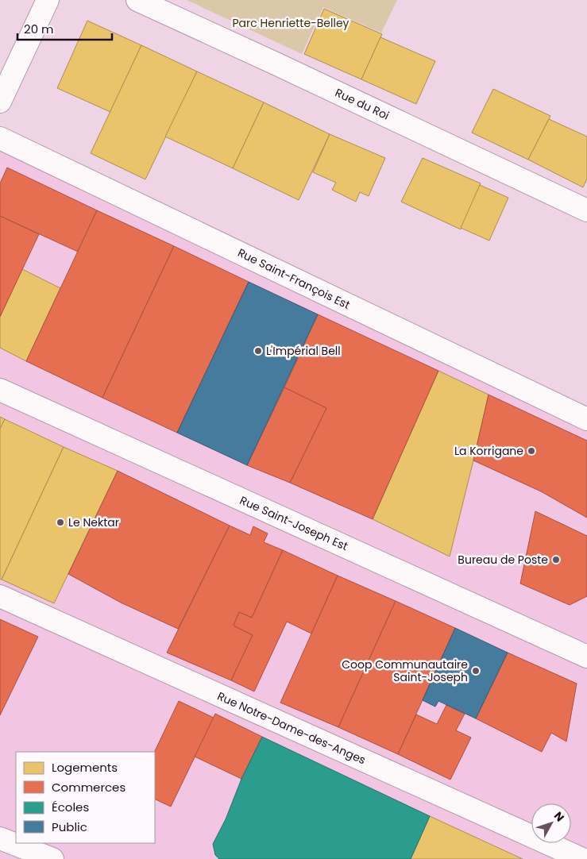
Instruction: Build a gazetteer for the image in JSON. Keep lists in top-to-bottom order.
{
  "streets": {
    "street": [
      "Rue du Roi",
      "Rue Saint-François Est",
      "Rue Saint-Joseph Est",
      "Rue Notre-Dame-des-Anges"
    ]
  },
  "parks": ["Parc Henriette-Belley"],
  "places": [
    "L'Impérial Bell",
    "La Korrigane",
    "Le Nektar",
    "Bureau de Poste",
    "Coop Communautaire Saint-Joseph"
  ],
  "legend": [
    "Logements",
    "Commerces",
    "Écoles",
    "Public"
  ],
  "scale_bar": "20 m",
  "north": "top right"
}
